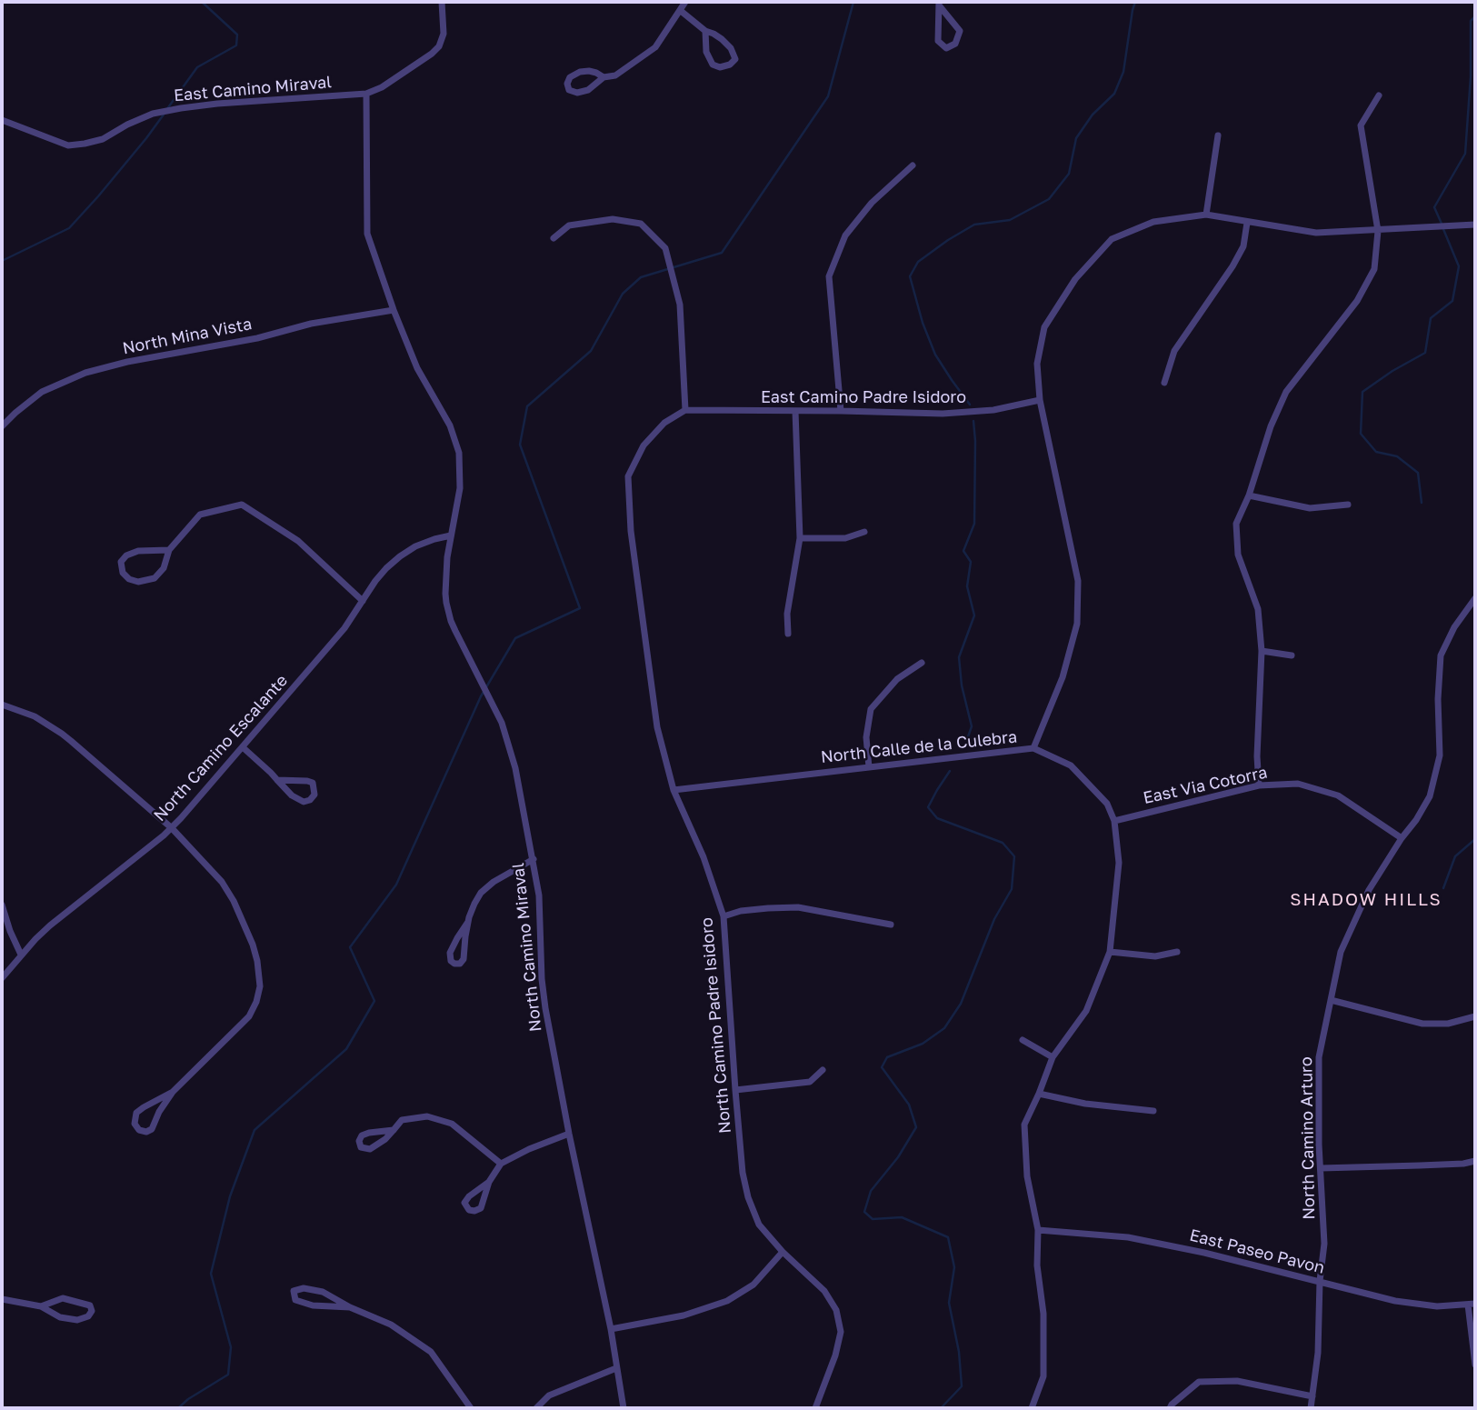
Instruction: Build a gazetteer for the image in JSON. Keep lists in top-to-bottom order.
{
  "streets": {
    "street": [
      "East Camino Miraval",
      "North Mina Vista",
      "East Camino Padre Isidoro",
      "North Calle de la Culebra",
      "North Camino Escalante",
      "East Via Cotorra",
      "North Camino Miraval",
      "North Camino Padre Isidoro",
      "North Camino Arturo",
      "East Paseo Pavon"
    ]
  },
  "crossings": [
    ["East Camino Miraval", "North Camino Miraval"],
    ["North Mina Vista", "North Camino Miraval"],
    ["East Camino Padre Isidoro", "North Camino Padre Isidoro"],
    ["North Calle de la Culebra", "East Via Cotorra"],
    ["North Calle de la Culebra", "North Camino Padre Isidoro"],
    ["North Calle de la Culebra", "East Paseo Pavon"],
    ["North Camino Escalante", "North Camino Miraval"],
    ["East Via Cotorra", "North Camino Arturo"],
    ["North Camino Arturo", "East Paseo Pavon"]
  ],
  "districts": ["SHADOW HILLS"]
}
